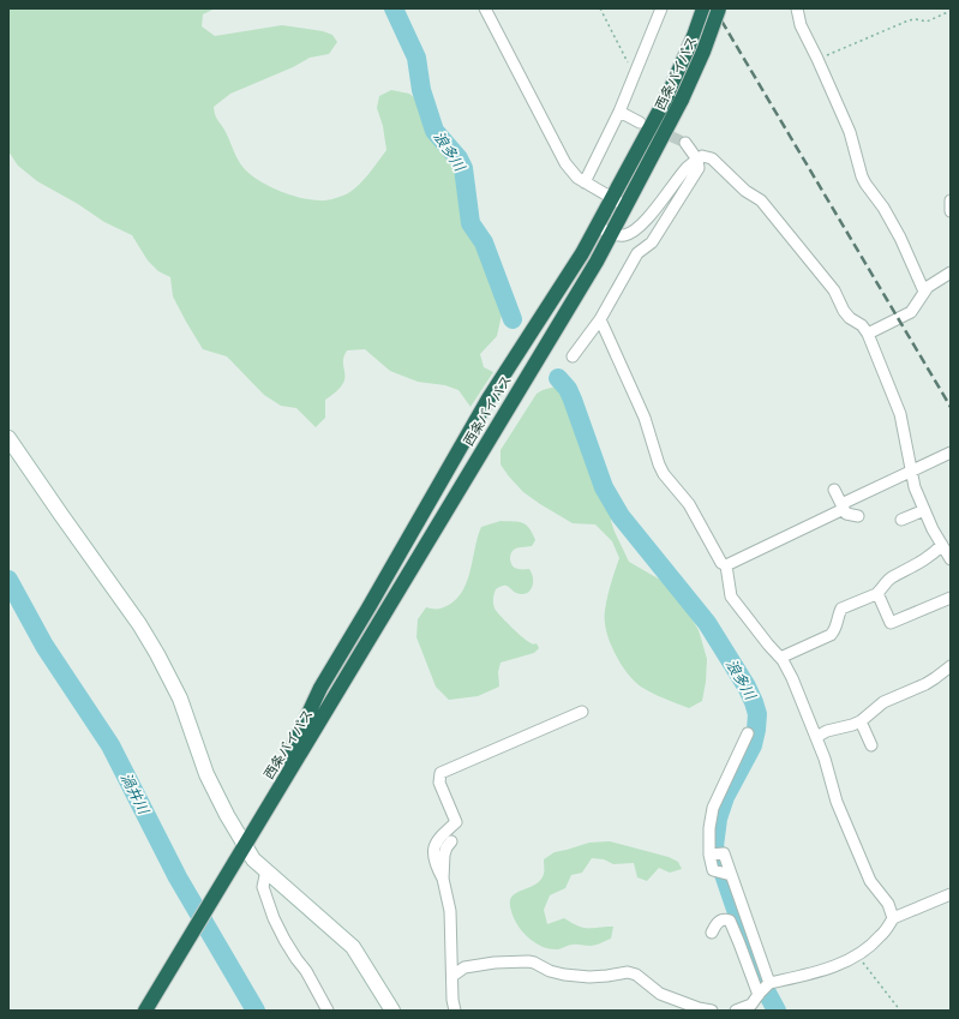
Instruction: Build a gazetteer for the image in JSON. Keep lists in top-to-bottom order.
{
  "streets": {
    "highway": ["西条バイパス"]
  },
  "water": ["浪多川", "渦井川"]
}
